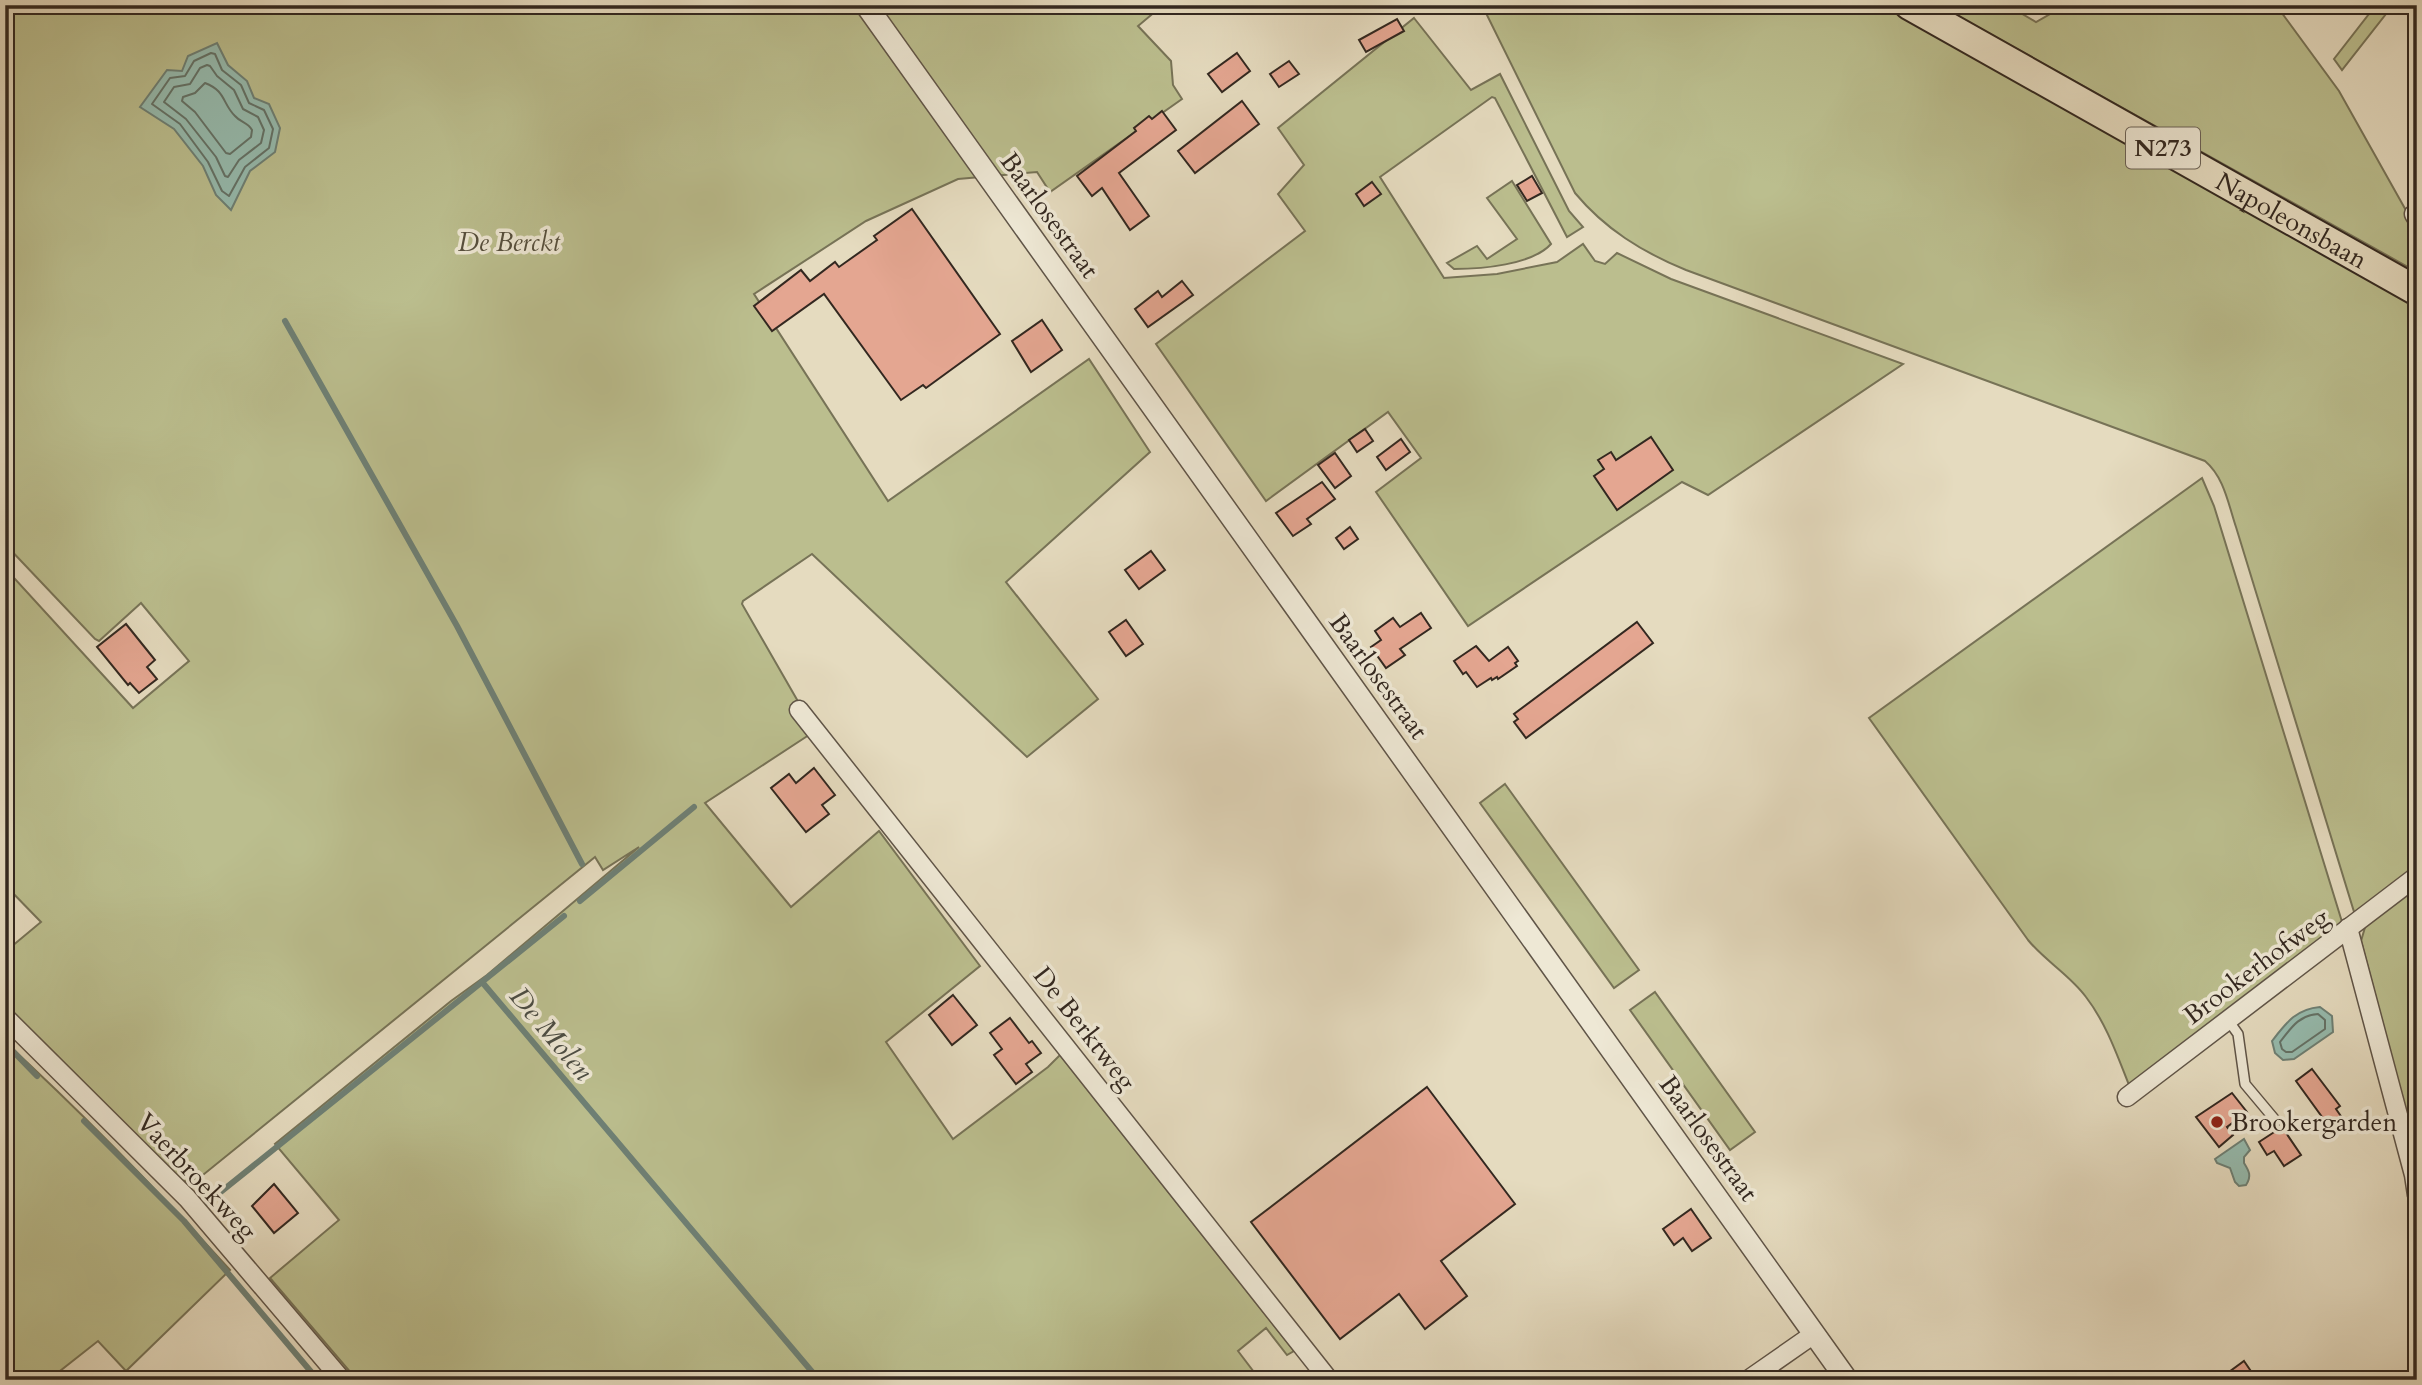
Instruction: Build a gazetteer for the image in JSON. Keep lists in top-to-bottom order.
{
  "streets": {
    "main road": ["N273", "Napoleonsbaan"],
    "street": [
      "Baarlosestraat",
      "Brookerhofweg",
      "De Berktweg",
      "Vaerbroekweg"
    ]
  },
  "water": ["De Molen"],
  "parks": ["De Berckt"],
  "places": ["Brookergarden"]
}
